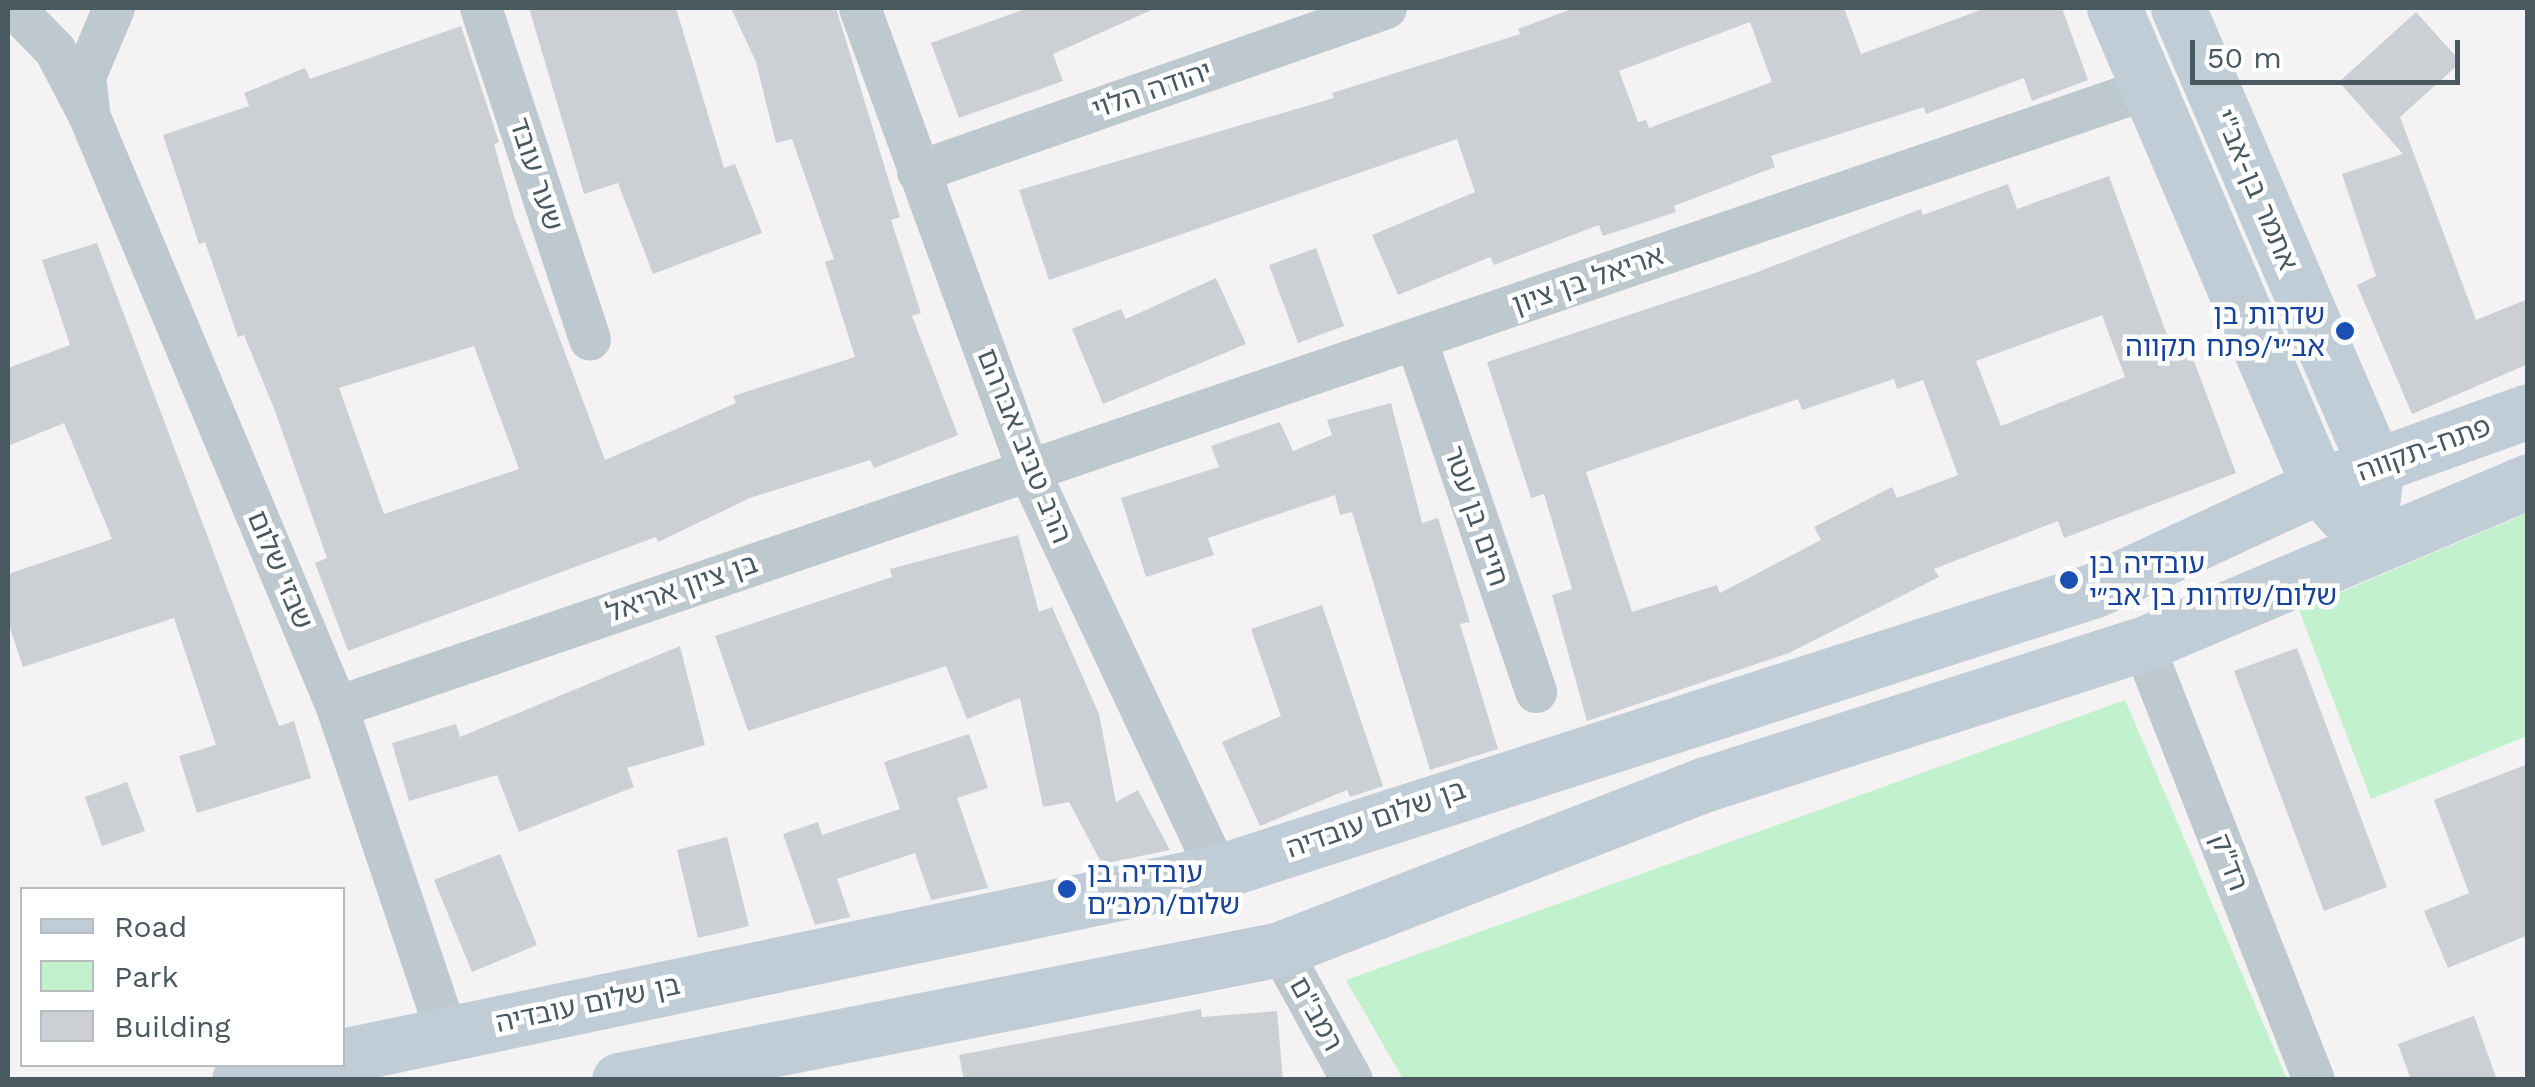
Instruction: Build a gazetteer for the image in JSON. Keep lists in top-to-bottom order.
{
  "streets": {
    "main road": ["אתמר בן-אב\"י", "פתח-תקווה", "בן שלום עובדיה"],
    "street": [
      "יהודה הלוי",
      "שער עובד",
      "אריאל בן ציון",
      "הרב טביב אברהם",
      "חיים בן עטר",
      "שבזי שלום",
      "בן ציון אריאל",
      "רד\"ק",
      "רמב\"ם"
    ]
  },
  "crossings": [
    ["יהודה הלוי", "הרב טביב אברהם"],
    ["אתמר בן-אב\"י", "פתח-תקווה"],
    ["אריאל בן ציון", "הרב טביב אברהם"],
    ["אריאל בן ציון", "חיים בן עטר"],
    ["אריאל בן ציון", "בן ציון אריאל"],
    ["הרב טביב אברהם", "בן ציון אריאל"],
    ["הרב טביב אברהם", "בן שלום עובדיה"],
    ["פתח-תקווה", "בן שלום עובדיה"],
    ["שבזי שלום", "בן ציון אריאל"],
    ["שבזי שלום", "בן שלום עובדיה"]
  ],
  "places": ["שדרות בן אב״י/פתח תקווה", "עובדיה בן שלום/שדרות בן אב״י", "עובדיה בן שלום/רמב״ם"],
  "legend": ["Road", "Park", "Building"],
  "scale_bar": "50 m"
}
